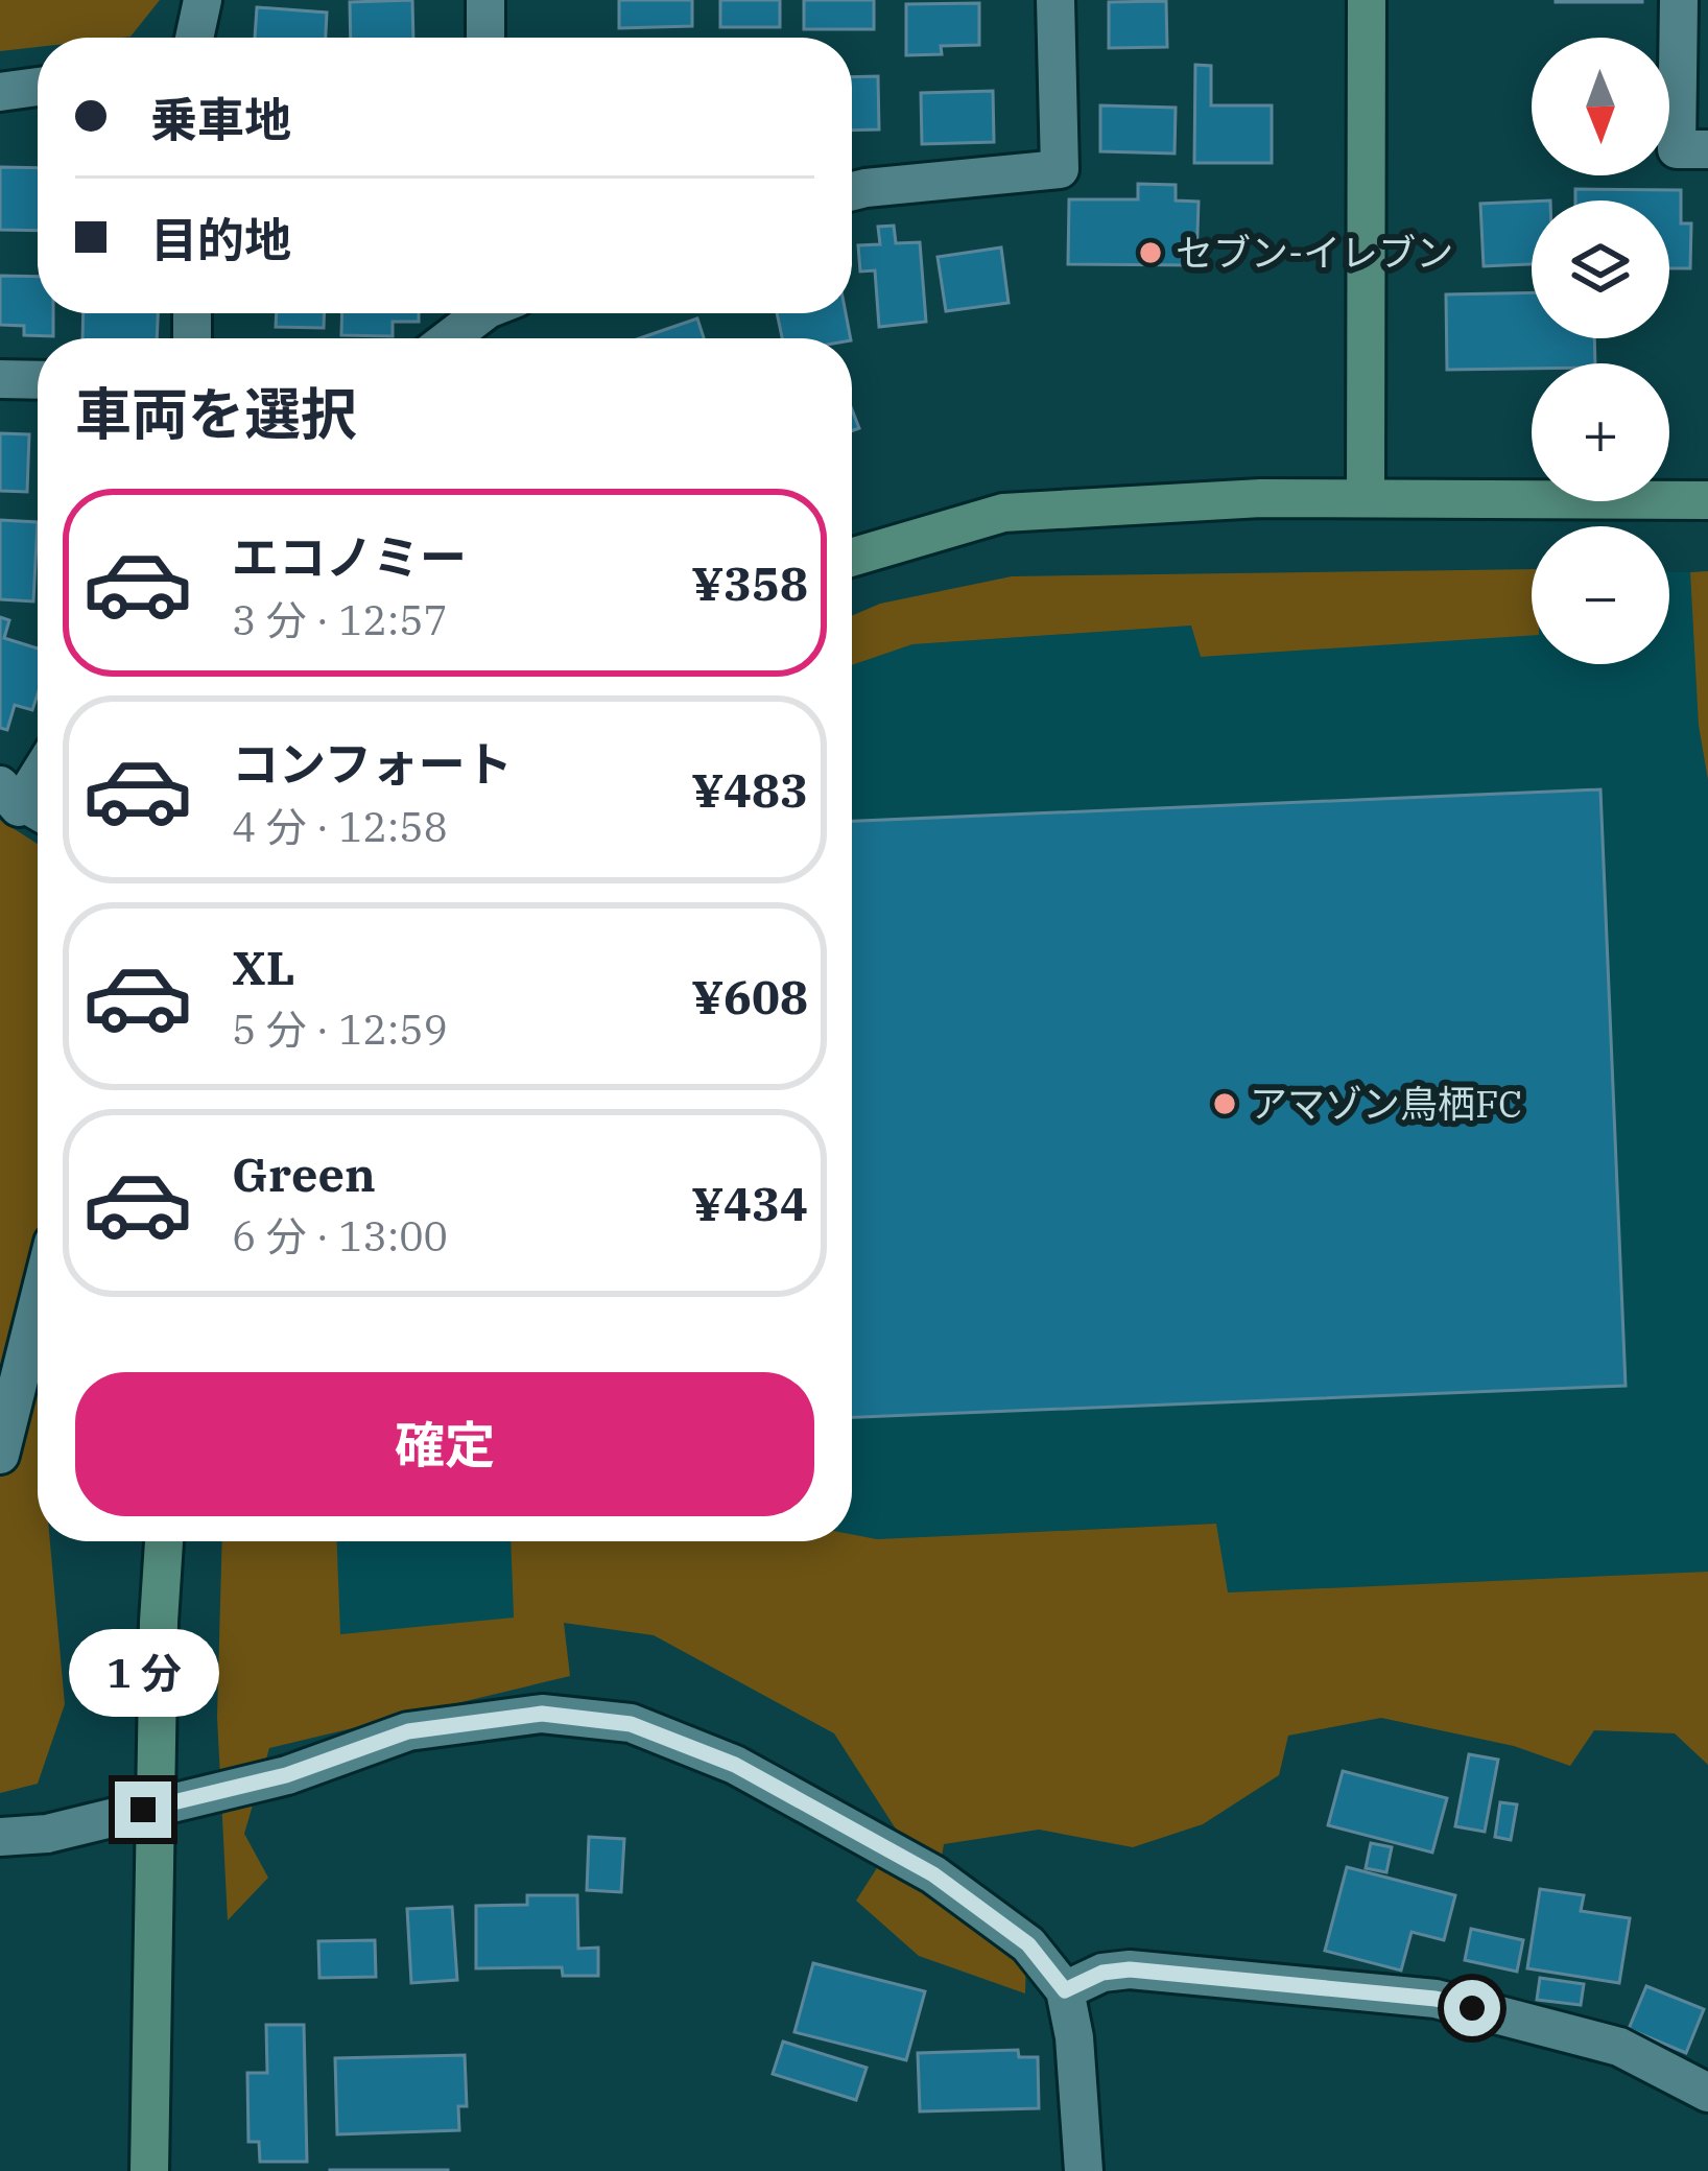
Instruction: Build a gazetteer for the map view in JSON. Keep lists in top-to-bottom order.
{
  "places": ["セブン-イレブン", "アマゾン鳥栖FC"],
  "north": "bottom",
  "page": {
    "map_buttons": ["+", "−"],
    "banner": ["乗車地", "目的地"],
    "heading": "車両を選択",
    "list": [
      {
        "name": "エコノミー",
        "note": "3 分 · 12:57",
        "value": "¥358"
      },
      {
        "name": "コンフォート",
        "note": "4 分 · 12:58",
        "value": "¥483"
      },
      {
        "name": "XL",
        "note": "5 分 · 12:59",
        "value": "¥608"
      },
      {
        "name": "Green",
        "note": "6 分 · 13:00",
        "value": "¥434"
      }
    ],
    "buttons": "確定",
    "bubble": "1 分"
  }
}
